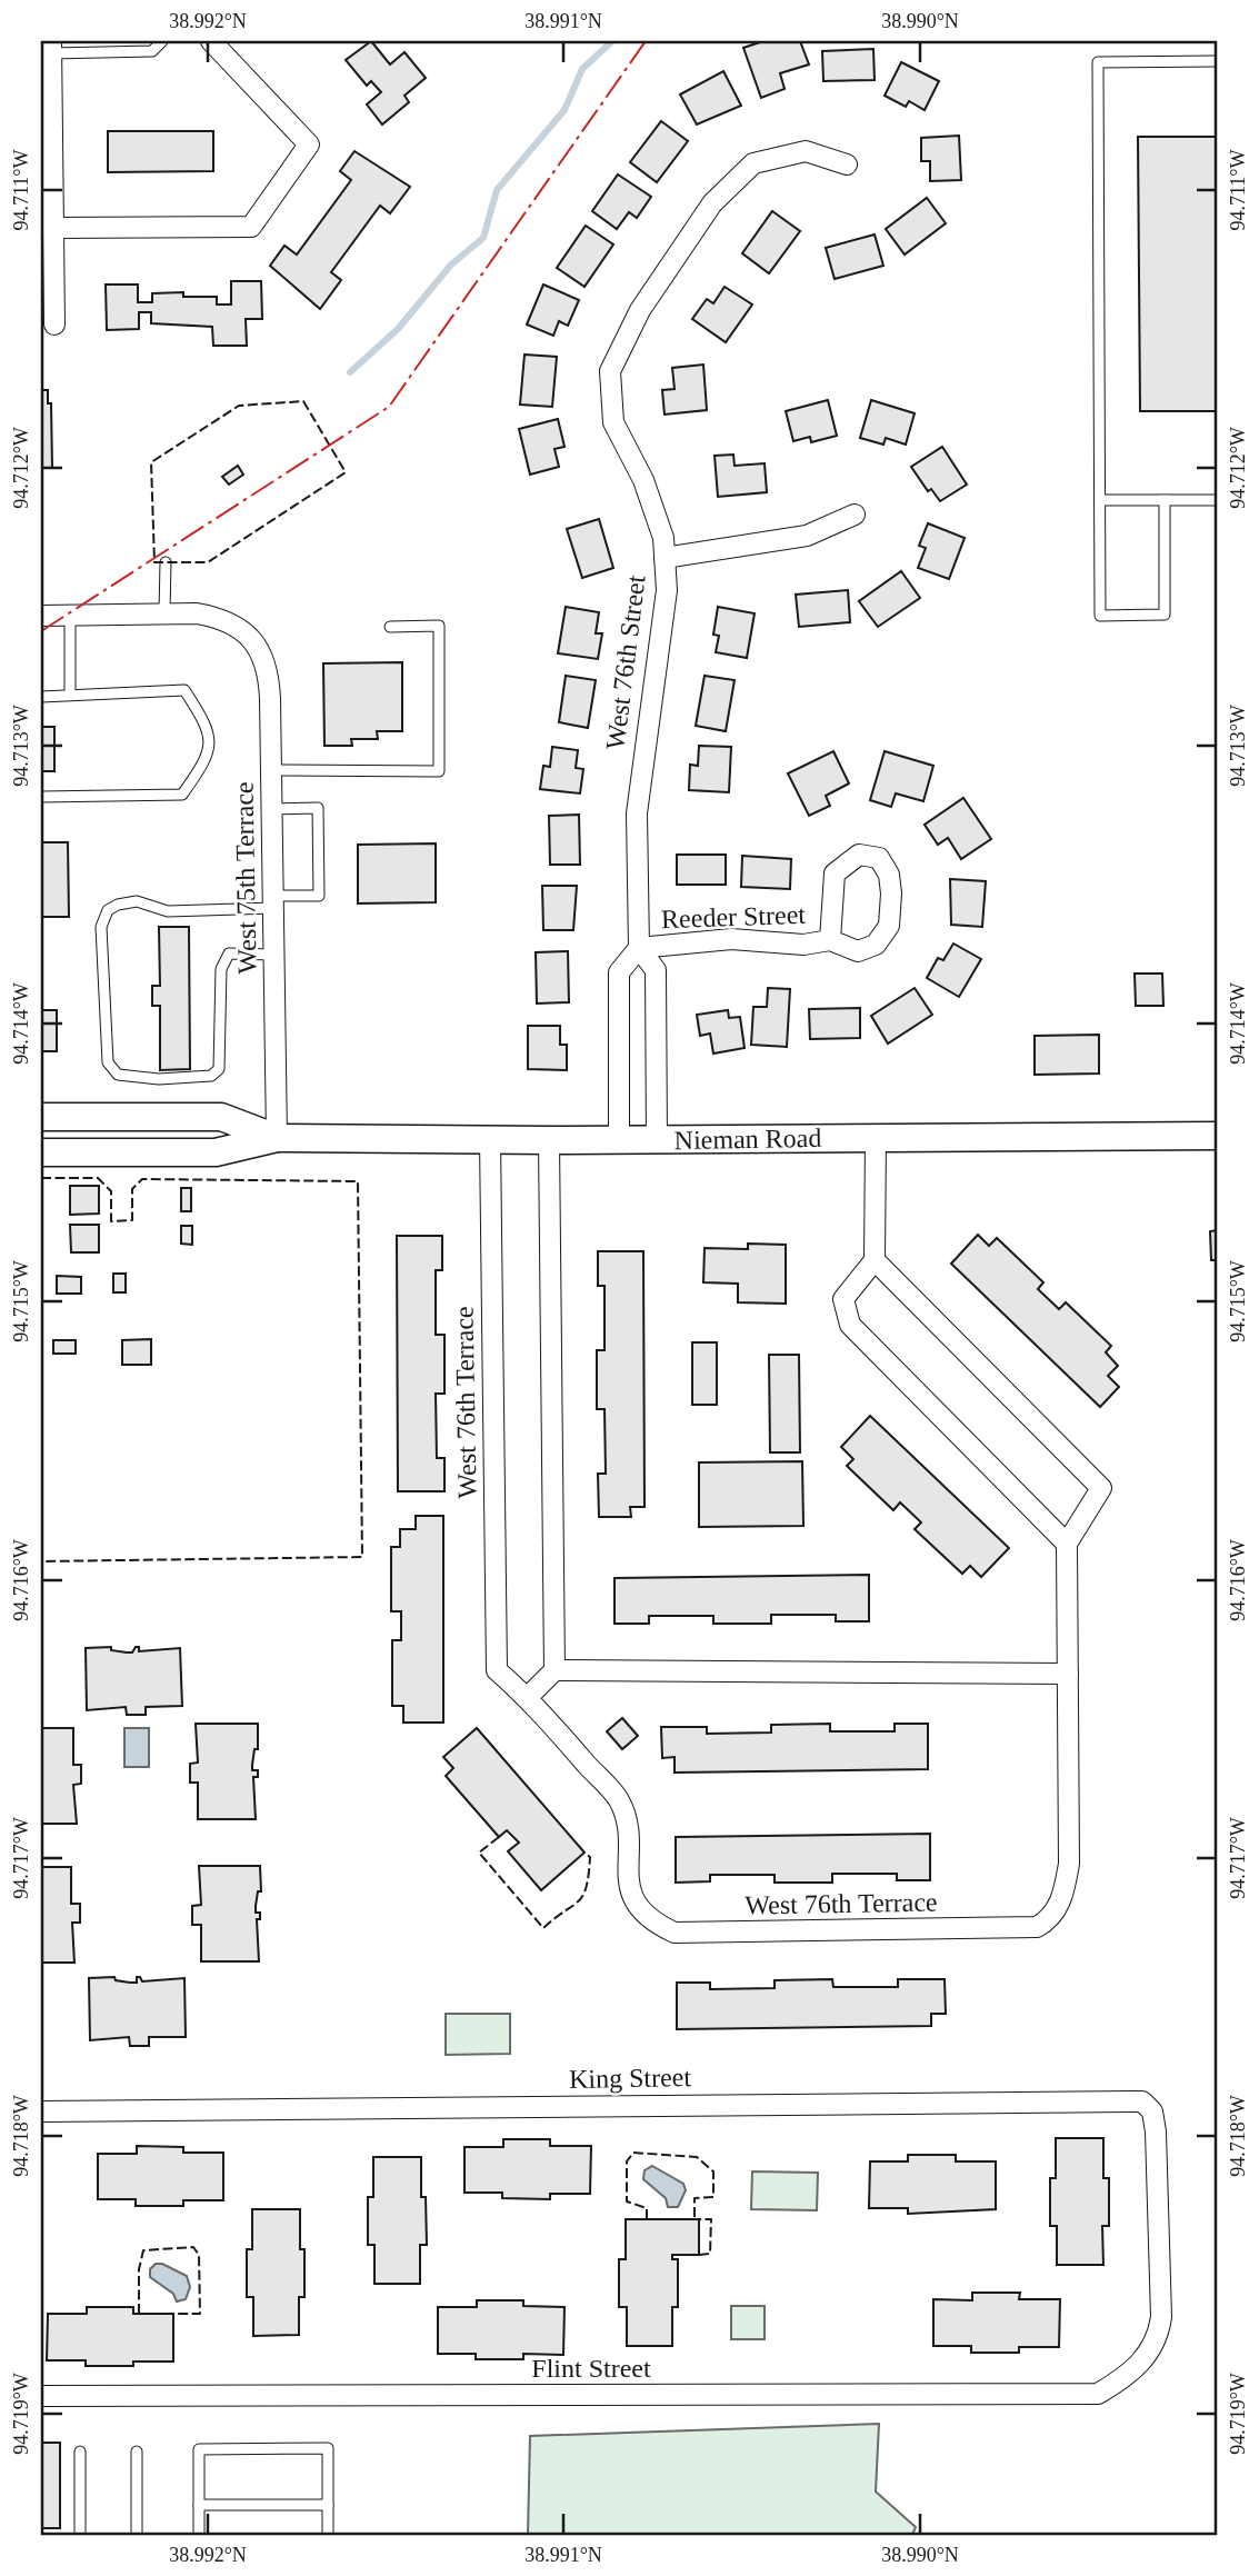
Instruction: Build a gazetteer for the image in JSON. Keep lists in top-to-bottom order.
{
  "streets": {
    "street": [
      "West 76th Street",
      "West 75th Terrace",
      "Reeder Street",
      "Nieman Road",
      "West 76th Terrace",
      "King Street",
      "Flint Street"
    ]
  },
  "crossings": [
    ["West 76th Street", "Reeder Street"],
    ["West 76th Street", "Nieman Road"],
    ["West 75th Terrace", "Nieman Road"],
    ["Nieman Road", "West 76th Terrace"],
    ["King Street", "Flint Street"]
  ],
  "coordinates": [
    "38.992°N",
    "38.991°N",
    "38.990°N",
    "94.711°W",
    "94.712°W",
    "94.713°W",
    "94.714°W",
    "94.715°W",
    "94.716°W",
    "94.717°W",
    "94.718°W",
    "94.719°W"
  ]
}
